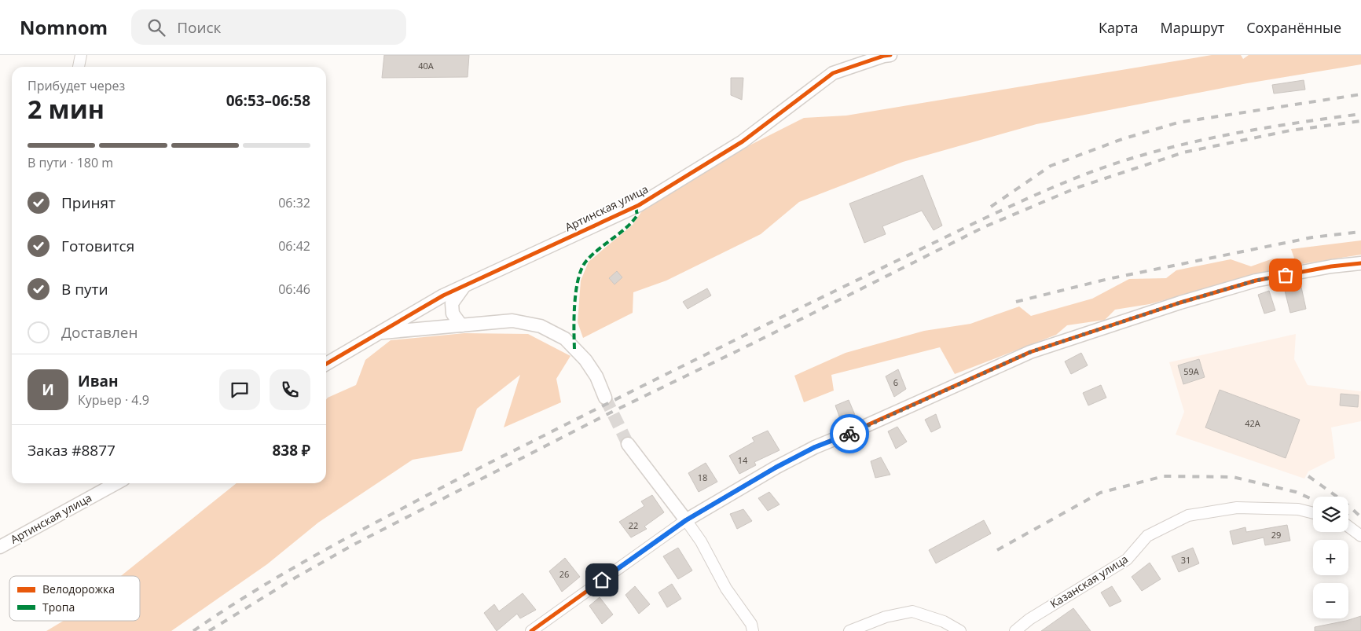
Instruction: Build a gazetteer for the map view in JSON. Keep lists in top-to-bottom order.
{
  "streets": {
    "street": ["Артинская улица", "Казанская улица"]
  },
  "house_numbers": [
    "40А",
    "59А",
    "6",
    "42А",
    "14",
    "18",
    "22",
    "29",
    "31",
    "26"
  ],
  "legend": ["Велодорожка", "Тропа"],
  "page": {
    "header": "Nomnom",
    "search": "Поиск",
    "nav": ["Карта", "Маршрут", "Сохранённые"],
    "heading": ["2 мин", "Прибудет через", "06:53–06:58"],
    "panel": [
      "Иван",
      "Курьер · 4.9",
      "Заказ #8877",
      "838 ₽"
    ],
    "bar": "В пути · 180 m",
    "list": [
      ["Принят", "06:32"],
      ["Готовится", "06:42"],
      ["В пути", "06:46"],
      "Доставлен"
    ],
    "round": "И",
    "map_buttons": ["+", "−"]
  }
}
